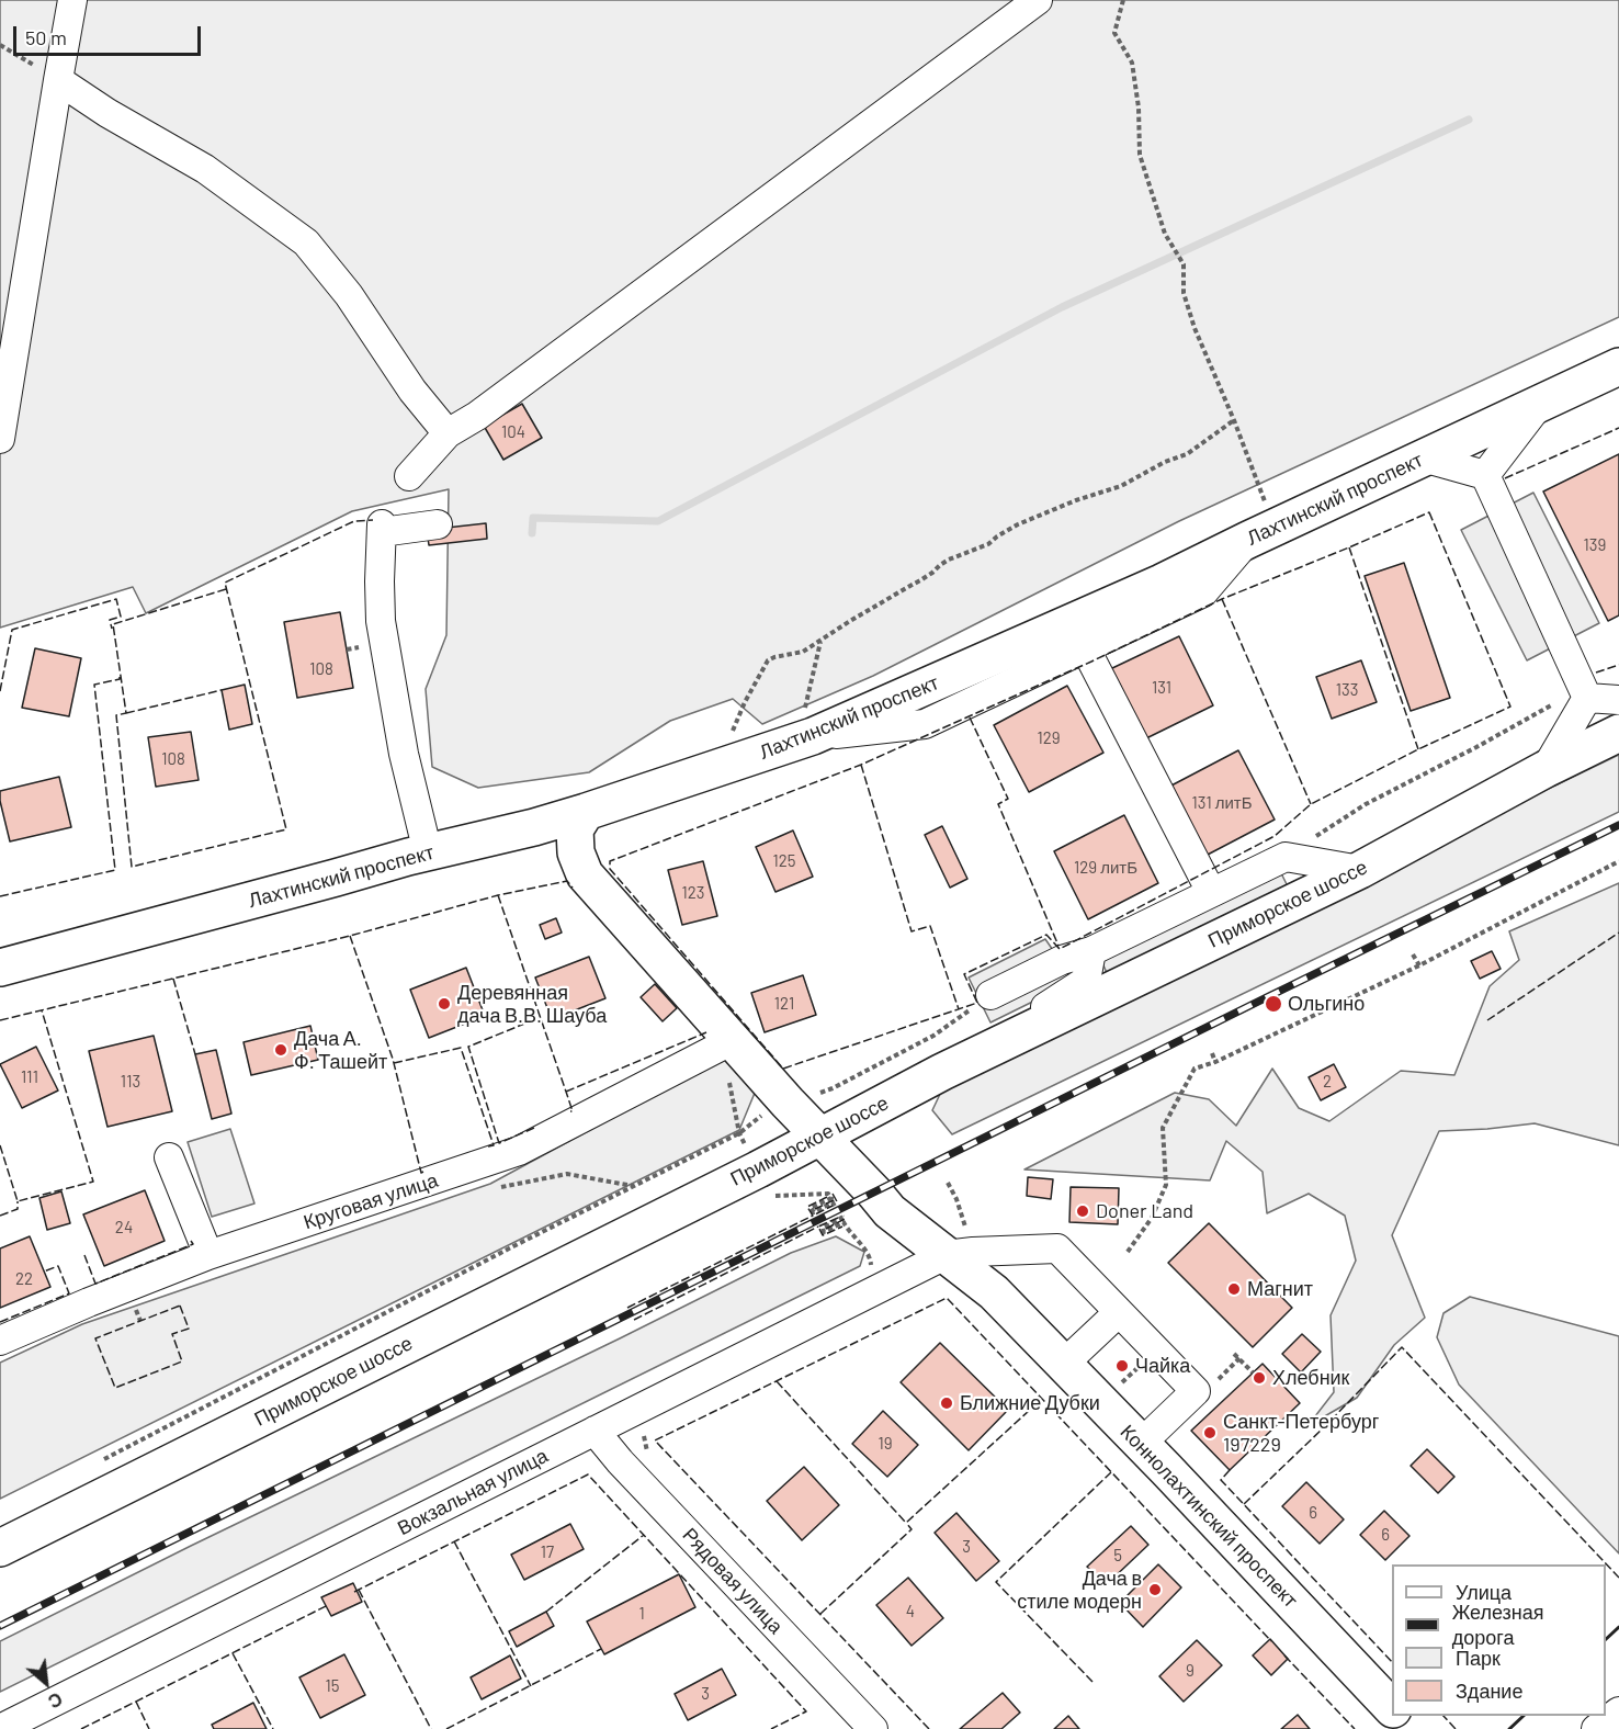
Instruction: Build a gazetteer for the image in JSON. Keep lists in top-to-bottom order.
{
  "streets": {
    "main road": ["Лахтинский проспект", "Приморское шоссе", "Коннолахтинский проспект"],
    "street": ["Круговая улица", "Вокзальная улица", "Рядовая улица"]
  },
  "crossings": [
    ["Лахтинский проспект", "Коннолахтинский проспект"],
    ["Приморское шоссе", "Коннолахтинский проспект"],
    ["Круговая улица", "Коннолахтинский проспект"],
    ["Вокзальная улица", "Коннолахтинский проспект"],
    ["Вокзальная улица", "Рядовая улица"]
  ],
  "places": [
    "Деревянная дача В.В. Шауба",
    "Ольгино",
    "Дача А. Ф. Ташейт",
    "Doner Land",
    "Магнит",
    "Чайка",
    "Хлебник",
    "Ближние Дубки",
    "Санкт-Петербург 197229",
    "Дача в стиле модерн"
  ],
  "house_numbers": [
    "104",
    "139",
    "108",
    "131",
    "133",
    "129",
    "108",
    "131 литБ",
    "125",
    "129 литБ",
    "123",
    "121",
    "111",
    "113",
    "2",
    "24",
    "22",
    "19",
    "6",
    "6",
    "3",
    "17",
    "5",
    "4",
    "1",
    "9",
    "15",
    "3"
  ],
  "legend": [
    "Улица",
    "Железная дорога",
    "Парк",
    "Здание"
  ],
  "scale_bar": "50 m",
  "north": "bottom right"
}
